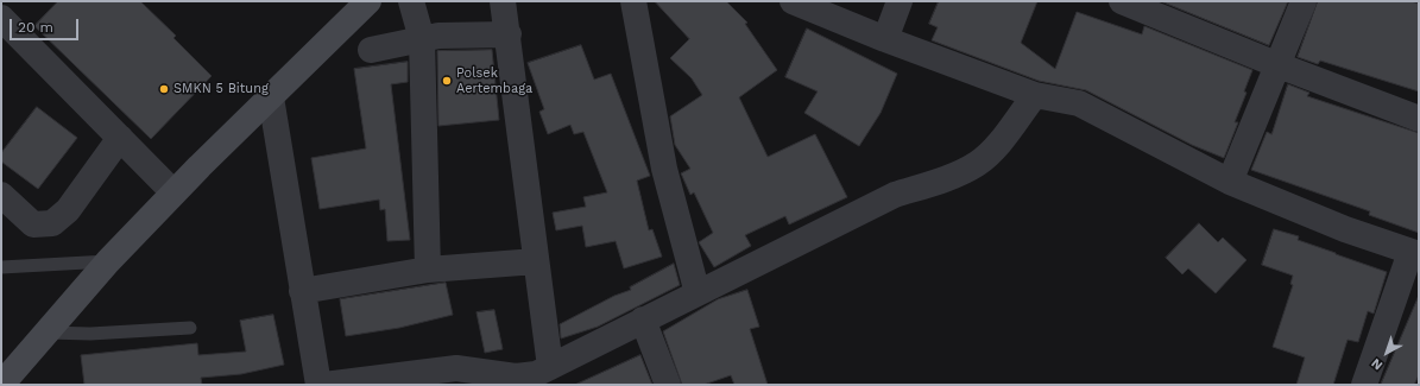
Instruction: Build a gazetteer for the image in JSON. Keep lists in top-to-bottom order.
{
  "places": ["Polsek Aertembaga", "SMKN 5 Bitung"],
  "scale_bar": "20 m",
  "north": "bottom left"
}
